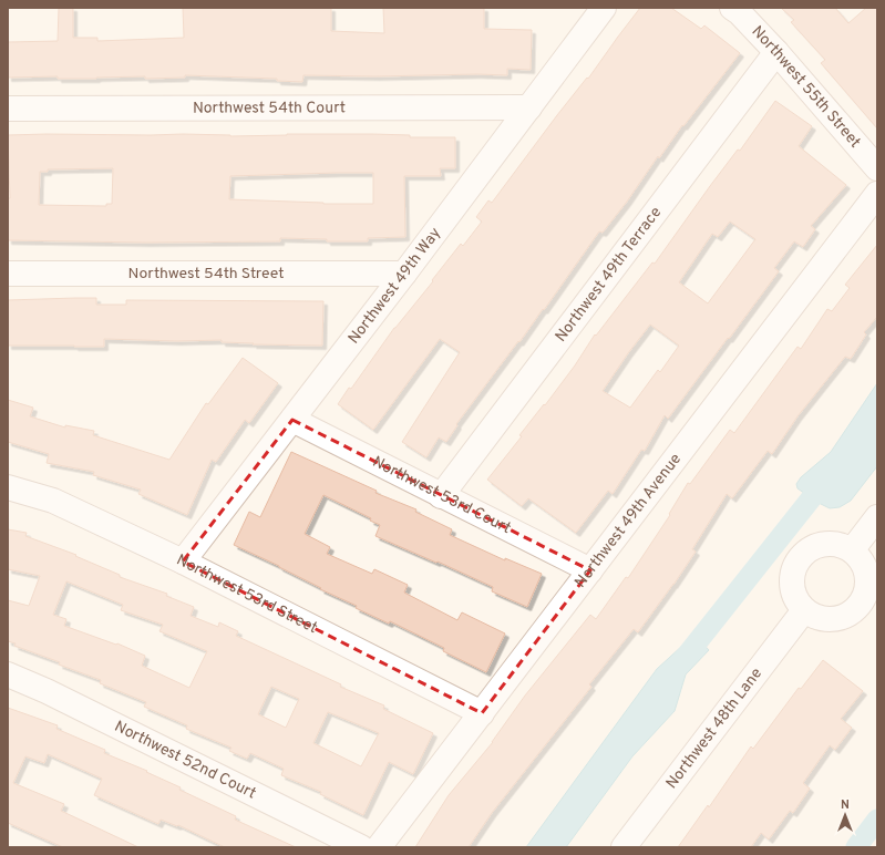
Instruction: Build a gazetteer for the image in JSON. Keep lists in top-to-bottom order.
{
  "streets": {
    "street": [
      "Northwest 55th Street",
      "Northwest 54th Court",
      "Northwest 54th Street",
      "Northwest 49th Terrace",
      "Northwest 49th Way",
      "Northwest 53rd Court",
      "Northwest 49th Avenue",
      "Northwest 53rd Street",
      "Northwest 48th Lane",
      "Northwest 52nd Court"
    ]
  },
  "crossings": [
    ["Northwest 55th Street", "Northwest 49th Terrace"],
    ["Northwest 54th Court", "Northwest 49th Way"],
    ["Northwest 54th Street", "Northwest 49th Way"],
    ["Northwest 49th Terrace", "Northwest 53rd Court"],
    ["Northwest 49th Way", "Northwest 53rd Court"],
    ["Northwest 49th Way", "Northwest 53rd Street"],
    ["Northwest 53rd Court", "Northwest 49th Avenue"],
    ["Northwest 49th Avenue", "Northwest 53rd Street"]
  ],
  "north": "top"
}
